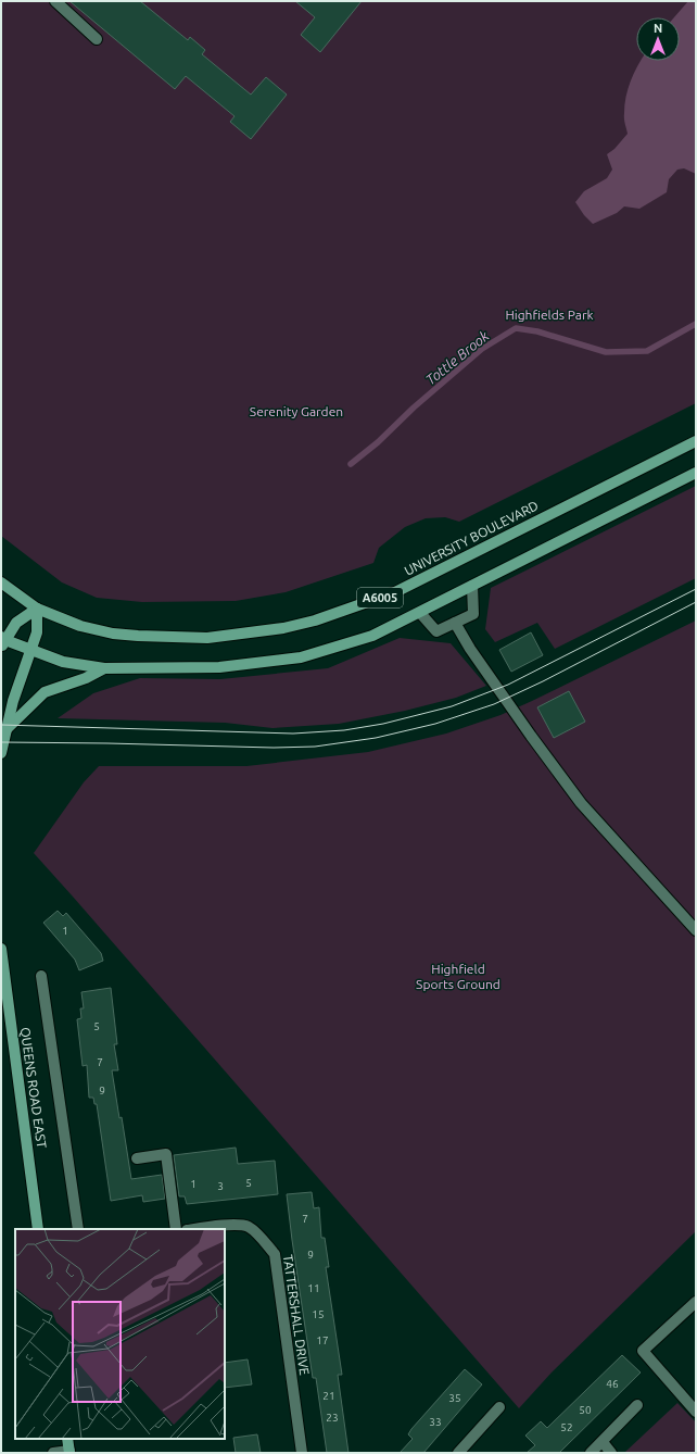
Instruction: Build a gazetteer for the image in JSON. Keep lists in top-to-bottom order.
{
  "streets": {
    "main road": ["UNIVERSITY BOULEVARD", "A6005", "QUEENS ROAD EAST"],
    "street": ["TATTERSHALL DRIVE"]
  },
  "water": ["Tottle Brook"],
  "parks": ["Highfields Park", "Serenity Garden", "Highfield Sports Ground"],
  "house_numbers": [
    "1",
    "5",
    "7",
    "9",
    "5",
    "1",
    "3",
    "7",
    "9",
    "11",
    "15",
    "17",
    "46",
    "21",
    "35",
    "50",
    "23",
    "33",
    "52"
  ],
  "north": "top"
}
